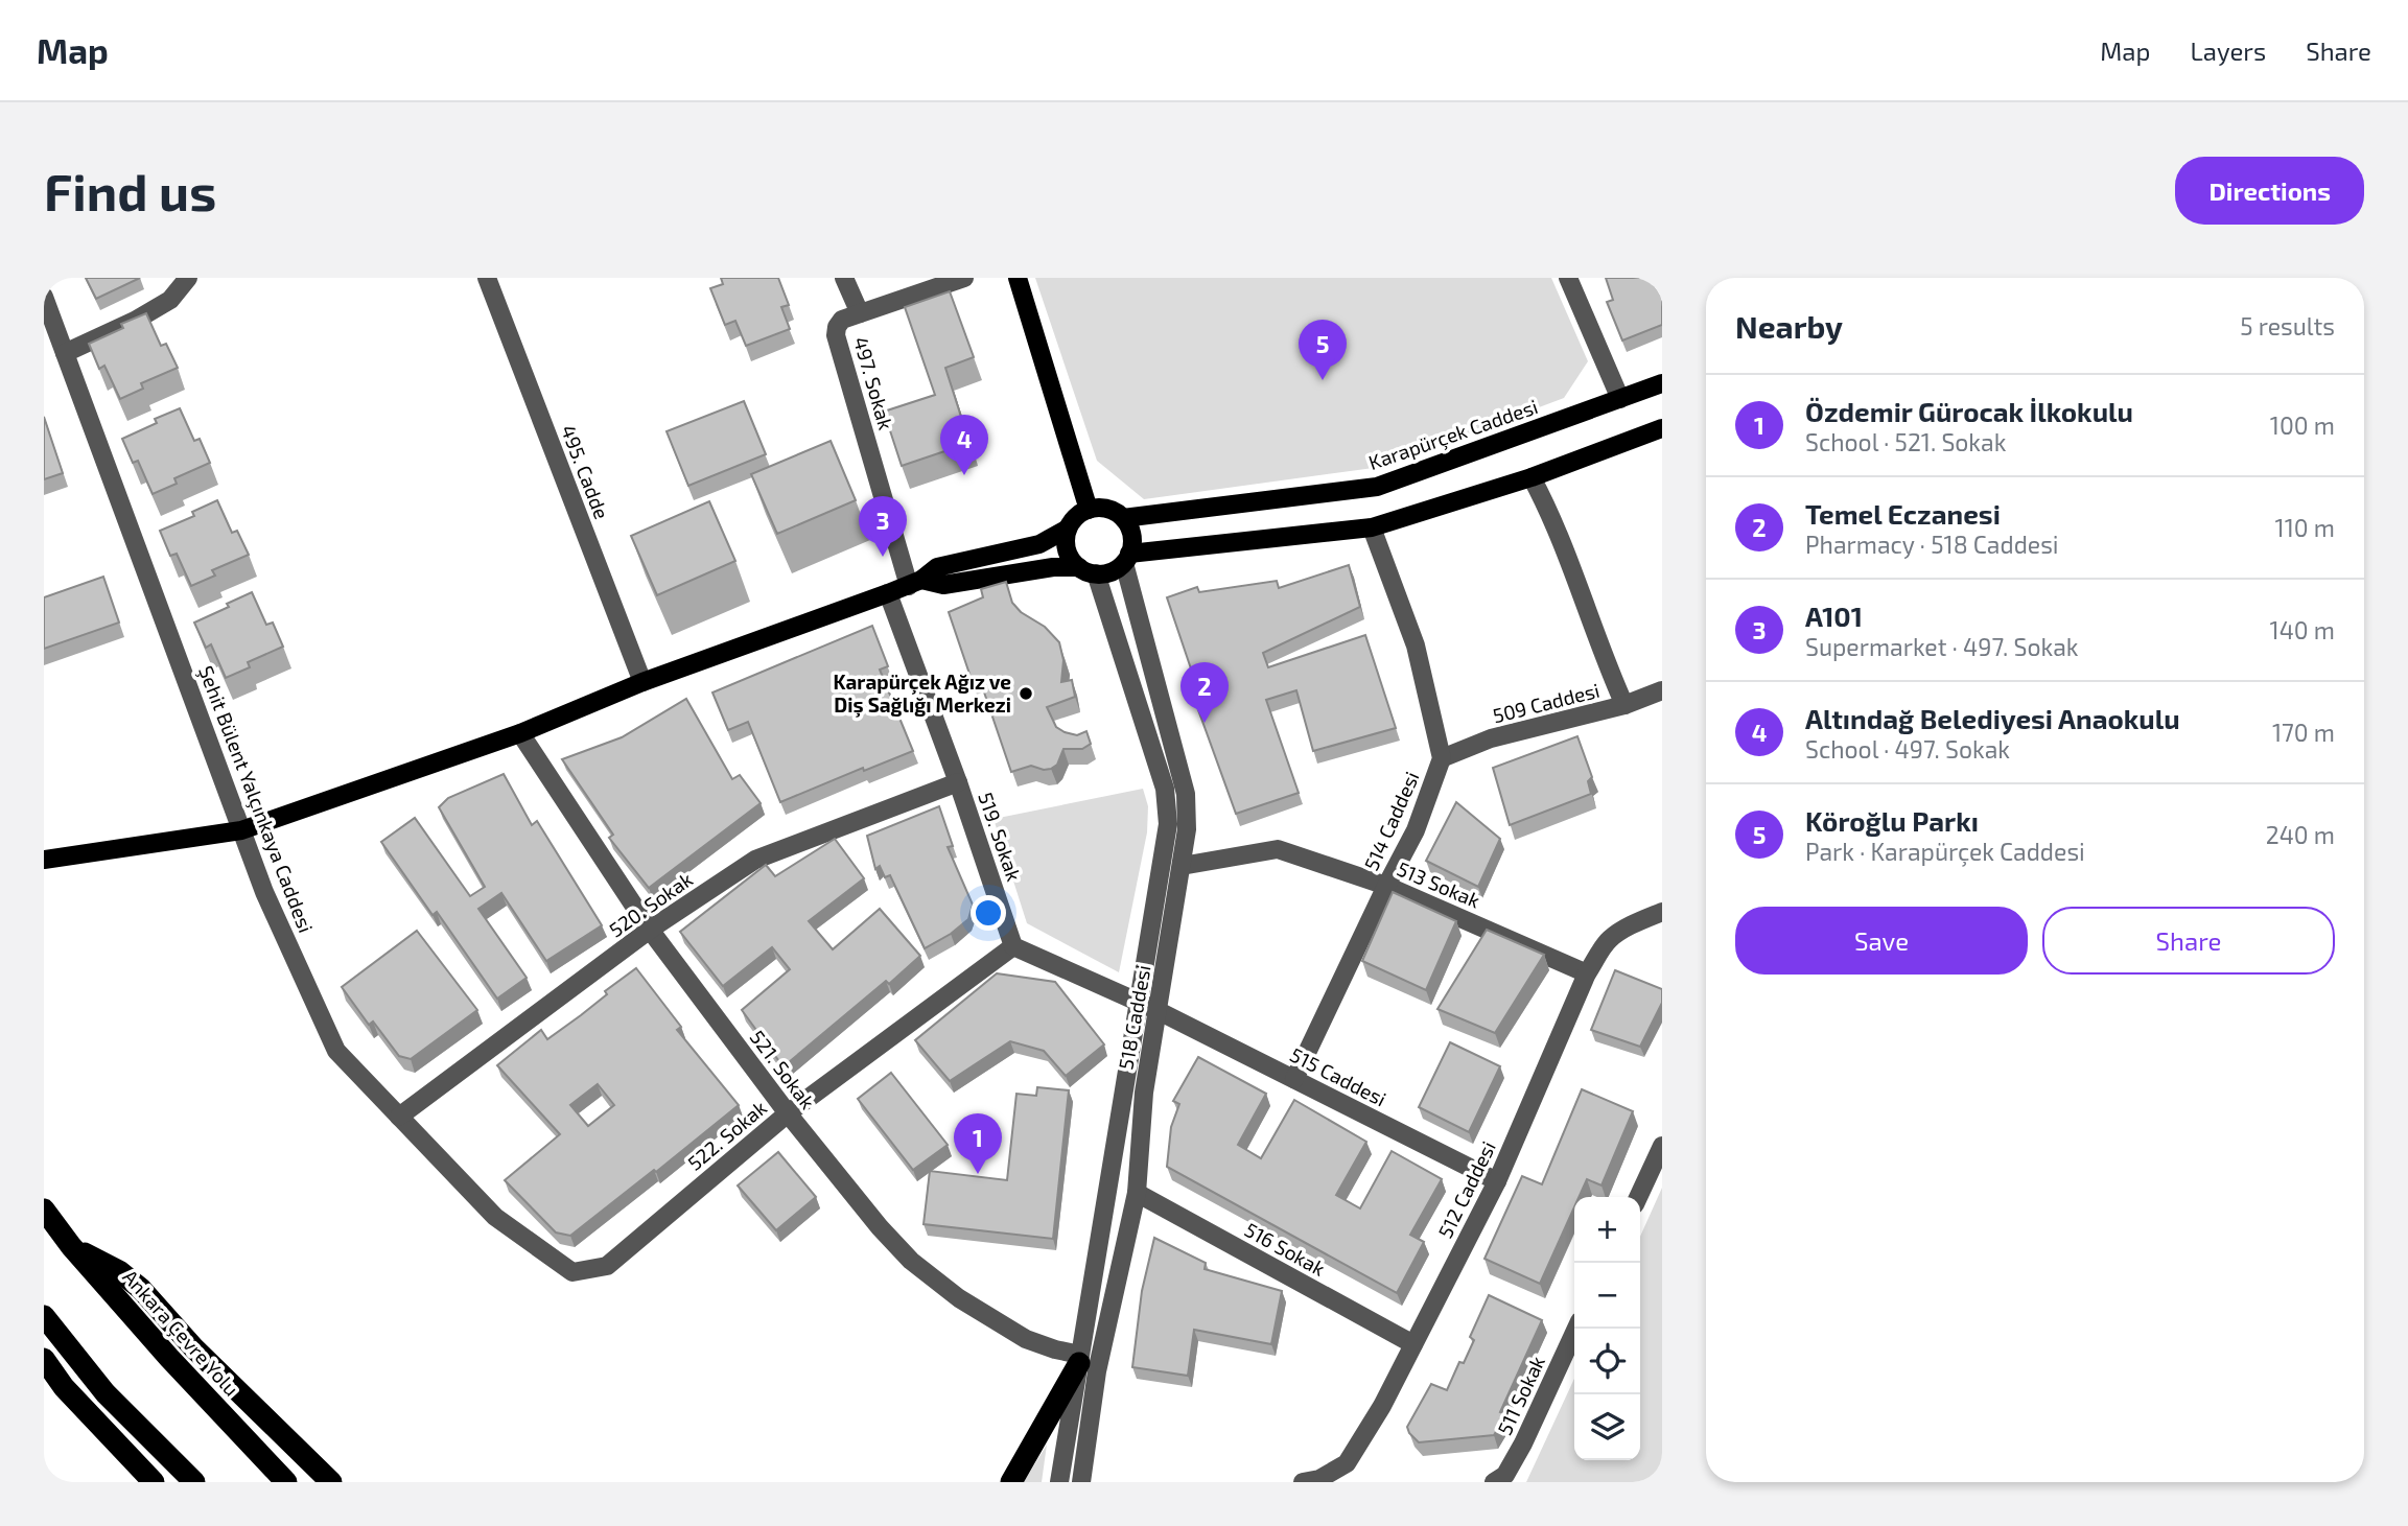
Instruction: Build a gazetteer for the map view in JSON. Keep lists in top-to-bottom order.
{
  "streets": {
    "highway": ["Ankara Çevre Yolu"],
    "main road": ["Karapürçek Caddesi"],
    "street": [
      "497. Sokak",
      "495. Cadde",
      "509 Caddesi",
      "Şehit Bülent Yalçınkaya Caddesi",
      "514 Caddesi",
      "519. Sokak",
      "513 Sokak",
      "520. Sokak",
      "518 Caddesi",
      "521. Sokak",
      "515 Caddesi",
      "522. Sokak",
      "512 Caddesi",
      "516 Sokak",
      "511 Sokak"
    ]
  },
  "crossings": [
    ["Karapürçek Caddesi", "518 Caddesi"],
    ["509 Caddesi", "514 Caddesi"],
    ["Şehit Bülent Yalçınkaya Caddesi", "520. Sokak"],
    ["Şehit Bülent Yalçınkaya Caddesi", "522. Sokak"],
    ["514 Caddesi", "513 Sokak"],
    ["514 Caddesi", "515 Caddesi"],
    ["519. Sokak", "520. Sokak"],
    ["519. Sokak", "522. Sokak"],
    ["513 Sokak", "518 Caddesi"],
    ["513 Sokak", "512 Caddesi"],
    ["520. Sokak", "521. Sokak"],
    ["518 Caddesi", "521. Sokak"],
    ["518 Caddesi", "515 Caddesi"],
    ["518 Caddesi", "516 Sokak"],
    ["521. Sokak", "522. Sokak"],
    ["515 Caddesi", "512 Caddesi"],
    ["512 Caddesi", "516 Sokak"]
  ],
  "places": ["Karapürçek Ağız ve Diş Sağlığı Merkezi"],
  "page": {
    "header": "Map",
    "nav": ["Map", "Layers", "Share"],
    "buttons": [
      "Directions",
      ["Save", "Share"]
    ],
    "title": "Find us",
    "heading": ["Nearby", "5 results"],
    "pins": [
      "5",
      "4",
      "3",
      "2",
      "1"
    ],
    "list": [
      {
        "mark": "1",
        "name": "Özdemir Gürocak İlkokulu",
        "note": "School · 521. Sokak",
        "value": "100 m"
      },
      {
        "mark": "2",
        "name": "Temel Eczanesi",
        "note": "Pharmacy · 518 Caddesi",
        "value": "110 m"
      },
      {
        "mark": "3",
        "name": "A101",
        "note": "Supermarket · 497. Sokak",
        "value": "140 m"
      },
      {
        "mark": "4",
        "name": "Altındağ Belediyesi Anaokulu",
        "note": "School · 497. Sokak",
        "value": "170 m"
      },
      {
        "mark": "5",
        "name": "Köroğlu Parkı",
        "note": "Park · Karapürçek Caddesi",
        "value": "240 m"
      }
    ],
    "map_buttons": ["+", "−"]
  }
}
